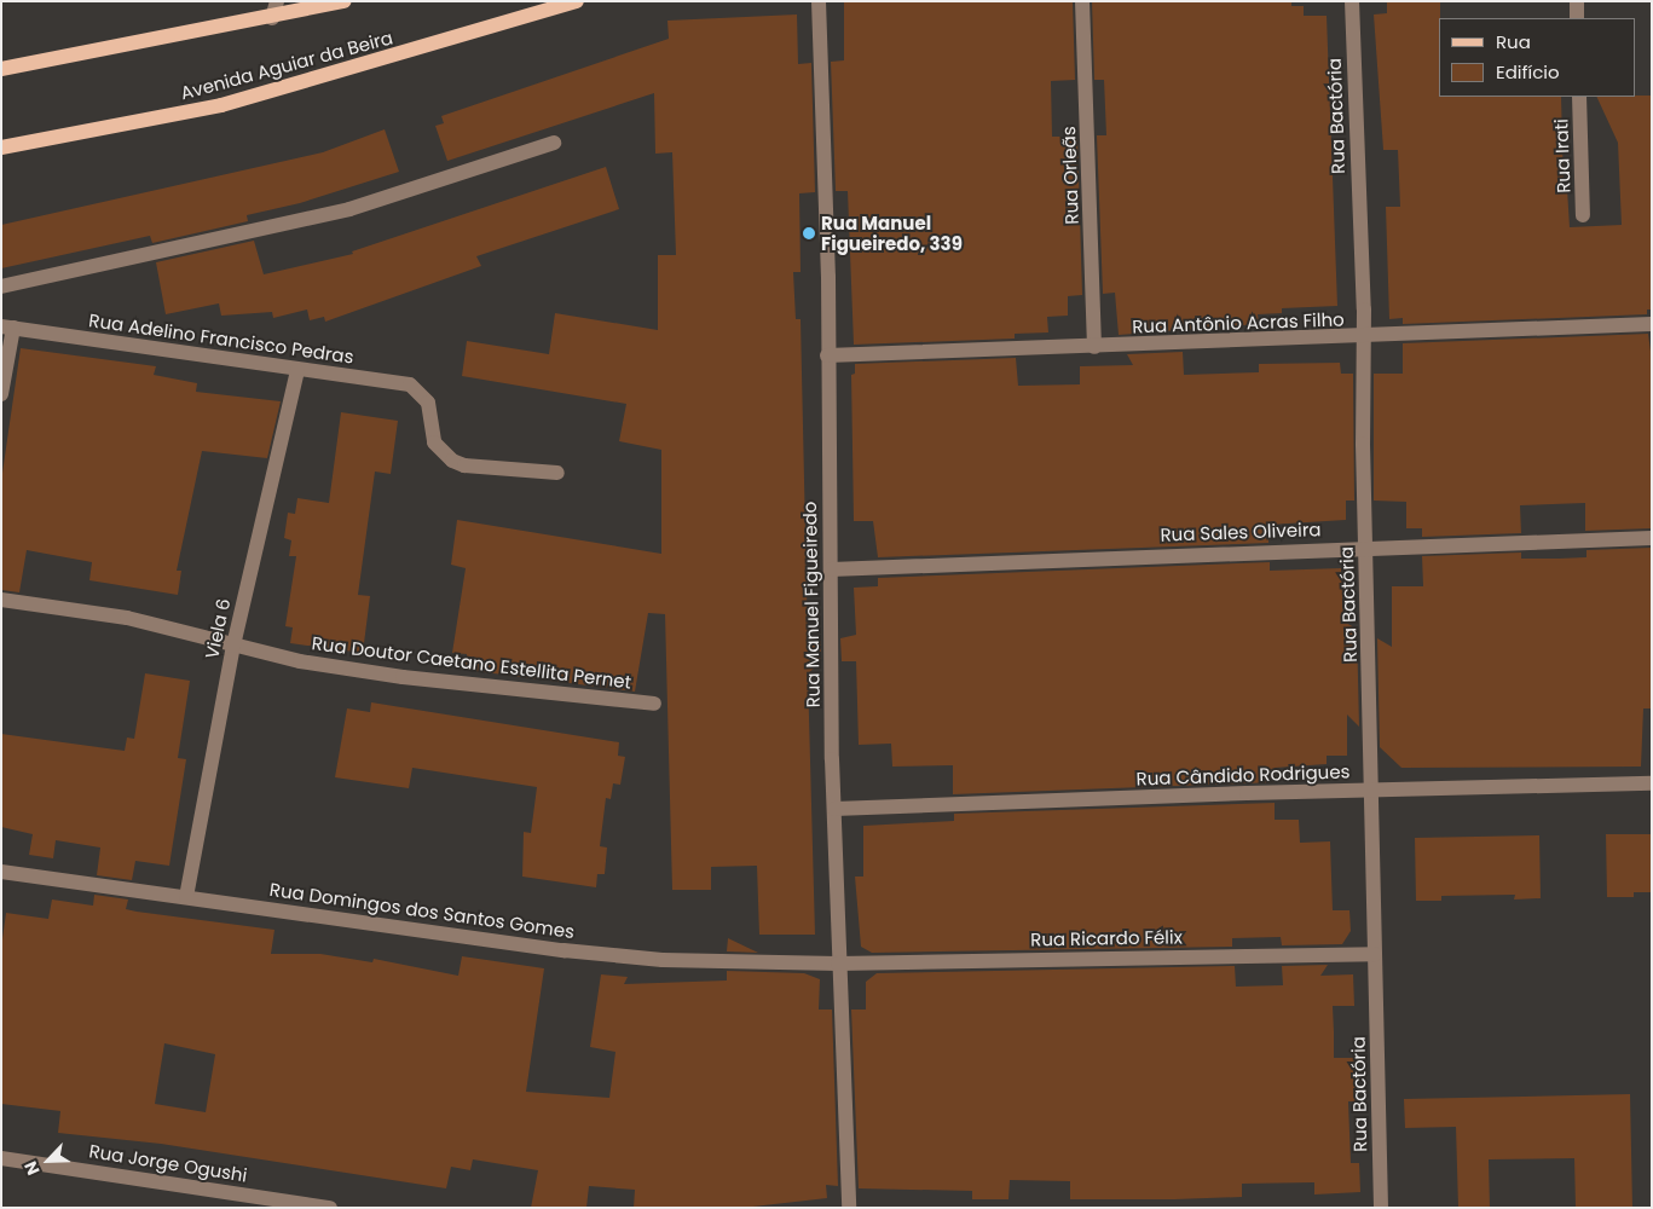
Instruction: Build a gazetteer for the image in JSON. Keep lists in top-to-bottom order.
{
  "streets": {
    "main road": ["Avenida Aguiar da Beira"],
    "street": [
      "Rua Bactória",
      "Rua Irati",
      "Rua Orleãs",
      "Rua Antônio Acras Filho",
      "Rua Adelino Francisco Pedras",
      "Rua Sales Oliveira",
      "Rua Manuel Figueiredo",
      "Viela 6",
      "Rua Doutor Caetano Estellita Pernet",
      "Rua Cândido Rodrigues",
      "Rua Domingos dos Santos Gomes",
      "Rua Ricardo Félix",
      "Rua Jorge Ogushi"
    ]
  },
  "crossings": [
    ["Rua Bactória", "Rua Antônio Acras Filho"],
    ["Rua Bactória", "Rua Sales Oliveira"],
    ["Rua Bactória", "Rua Cândido Rodrigues"],
    ["Rua Bactória", "Rua Ricardo Félix"],
    ["Rua Orleãs", "Rua Antônio Acras Filho"],
    ["Rua Antônio Acras Filho", "Rua Manuel Figueiredo"],
    ["Rua Adelino Francisco Pedras", "Viela 6"],
    ["Rua Sales Oliveira", "Rua Manuel Figueiredo"],
    ["Rua Manuel Figueiredo", "Rua Cândido Rodrigues"],
    ["Rua Manuel Figueiredo", "Rua Domingos dos Santos Gomes"],
    ["Rua Manuel Figueiredo", "Rua Ricardo Félix"],
    ["Viela 6", "Rua Doutor Caetano Estellita Pernet"],
    ["Viela 6", "Rua Domingos dos Santos Gomes"],
    ["Rua Domingos dos Santos Gomes", "Rua Ricardo Félix"]
  ],
  "places": ["Rua Manuel Figueiredo, 339"],
  "legend": ["Rua", "Edifício"],
  "north": "bottom left"
}
